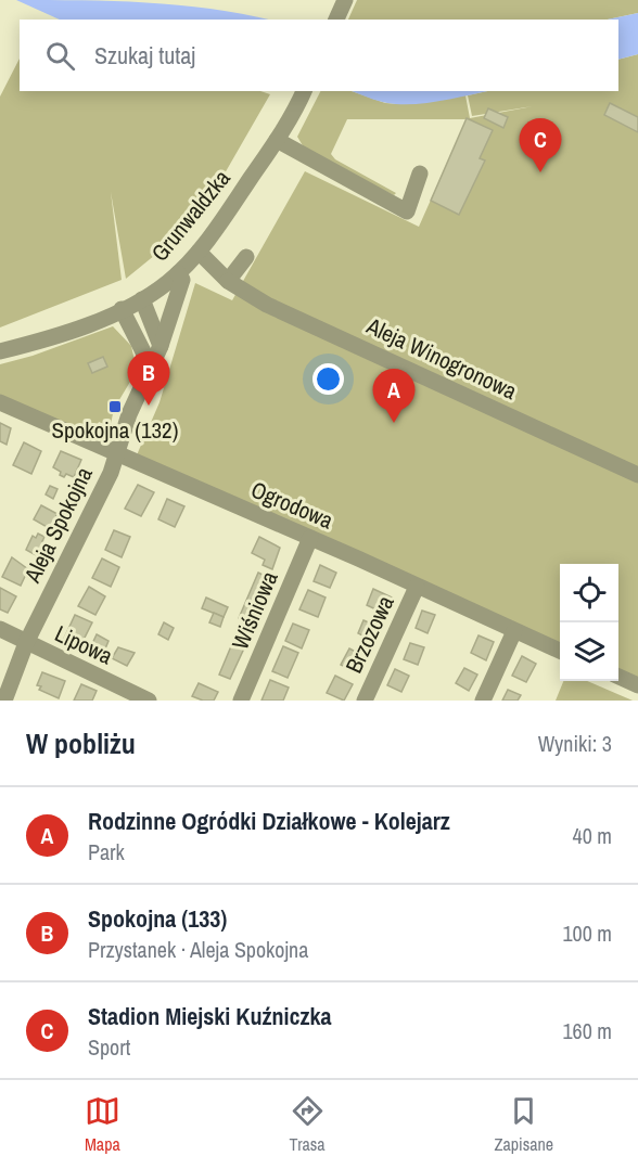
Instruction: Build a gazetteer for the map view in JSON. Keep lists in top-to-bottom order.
{
  "streets": {
    "street": [
      "Grunwaldzka",
      "Aleja Winogronowa",
      "Ogrodowa",
      "Aleja Spokojna",
      "Wiśniowa",
      "Brzozowa",
      "Lipowa"
    ]
  },
  "crossings": [
    ["Grunwaldzka", "Aleja Winogronowa"],
    ["Grunwaldzka", "Aleja Spokojna"],
    ["Ogrodowa", "Aleja Spokojna"],
    ["Ogrodowa", "Wiśniowa"],
    ["Ogrodowa", "Brzozowa"],
    ["Aleja Spokojna", "Lipowa"]
  ],
  "places": {
    "transit": ["Spokojna (132)"]
  },
  "page": {
    "search": "Szukaj tutaj",
    "pins": ["C", "B", "A"],
    "heading": ["W pobliżu", "Wyniki: 3"],
    "list": [
      {
        "mark": "A",
        "name": "Rodzinne Ogródki Działkowe - Kolejarz",
        "note": "Park",
        "value": "40 m"
      },
      {
        "mark": "B",
        "name": "Spokojna (133)",
        "note": "Przystanek · Aleja Spokojna",
        "value": "100 m"
      },
      {
        "mark": "C",
        "name": "Stadion Miejski Kuźniczka",
        "note": "Sport",
        "value": "160 m"
      }
    ],
    "nav": ["Mapa", "Trasa", "Zapisane"]
  }
}
